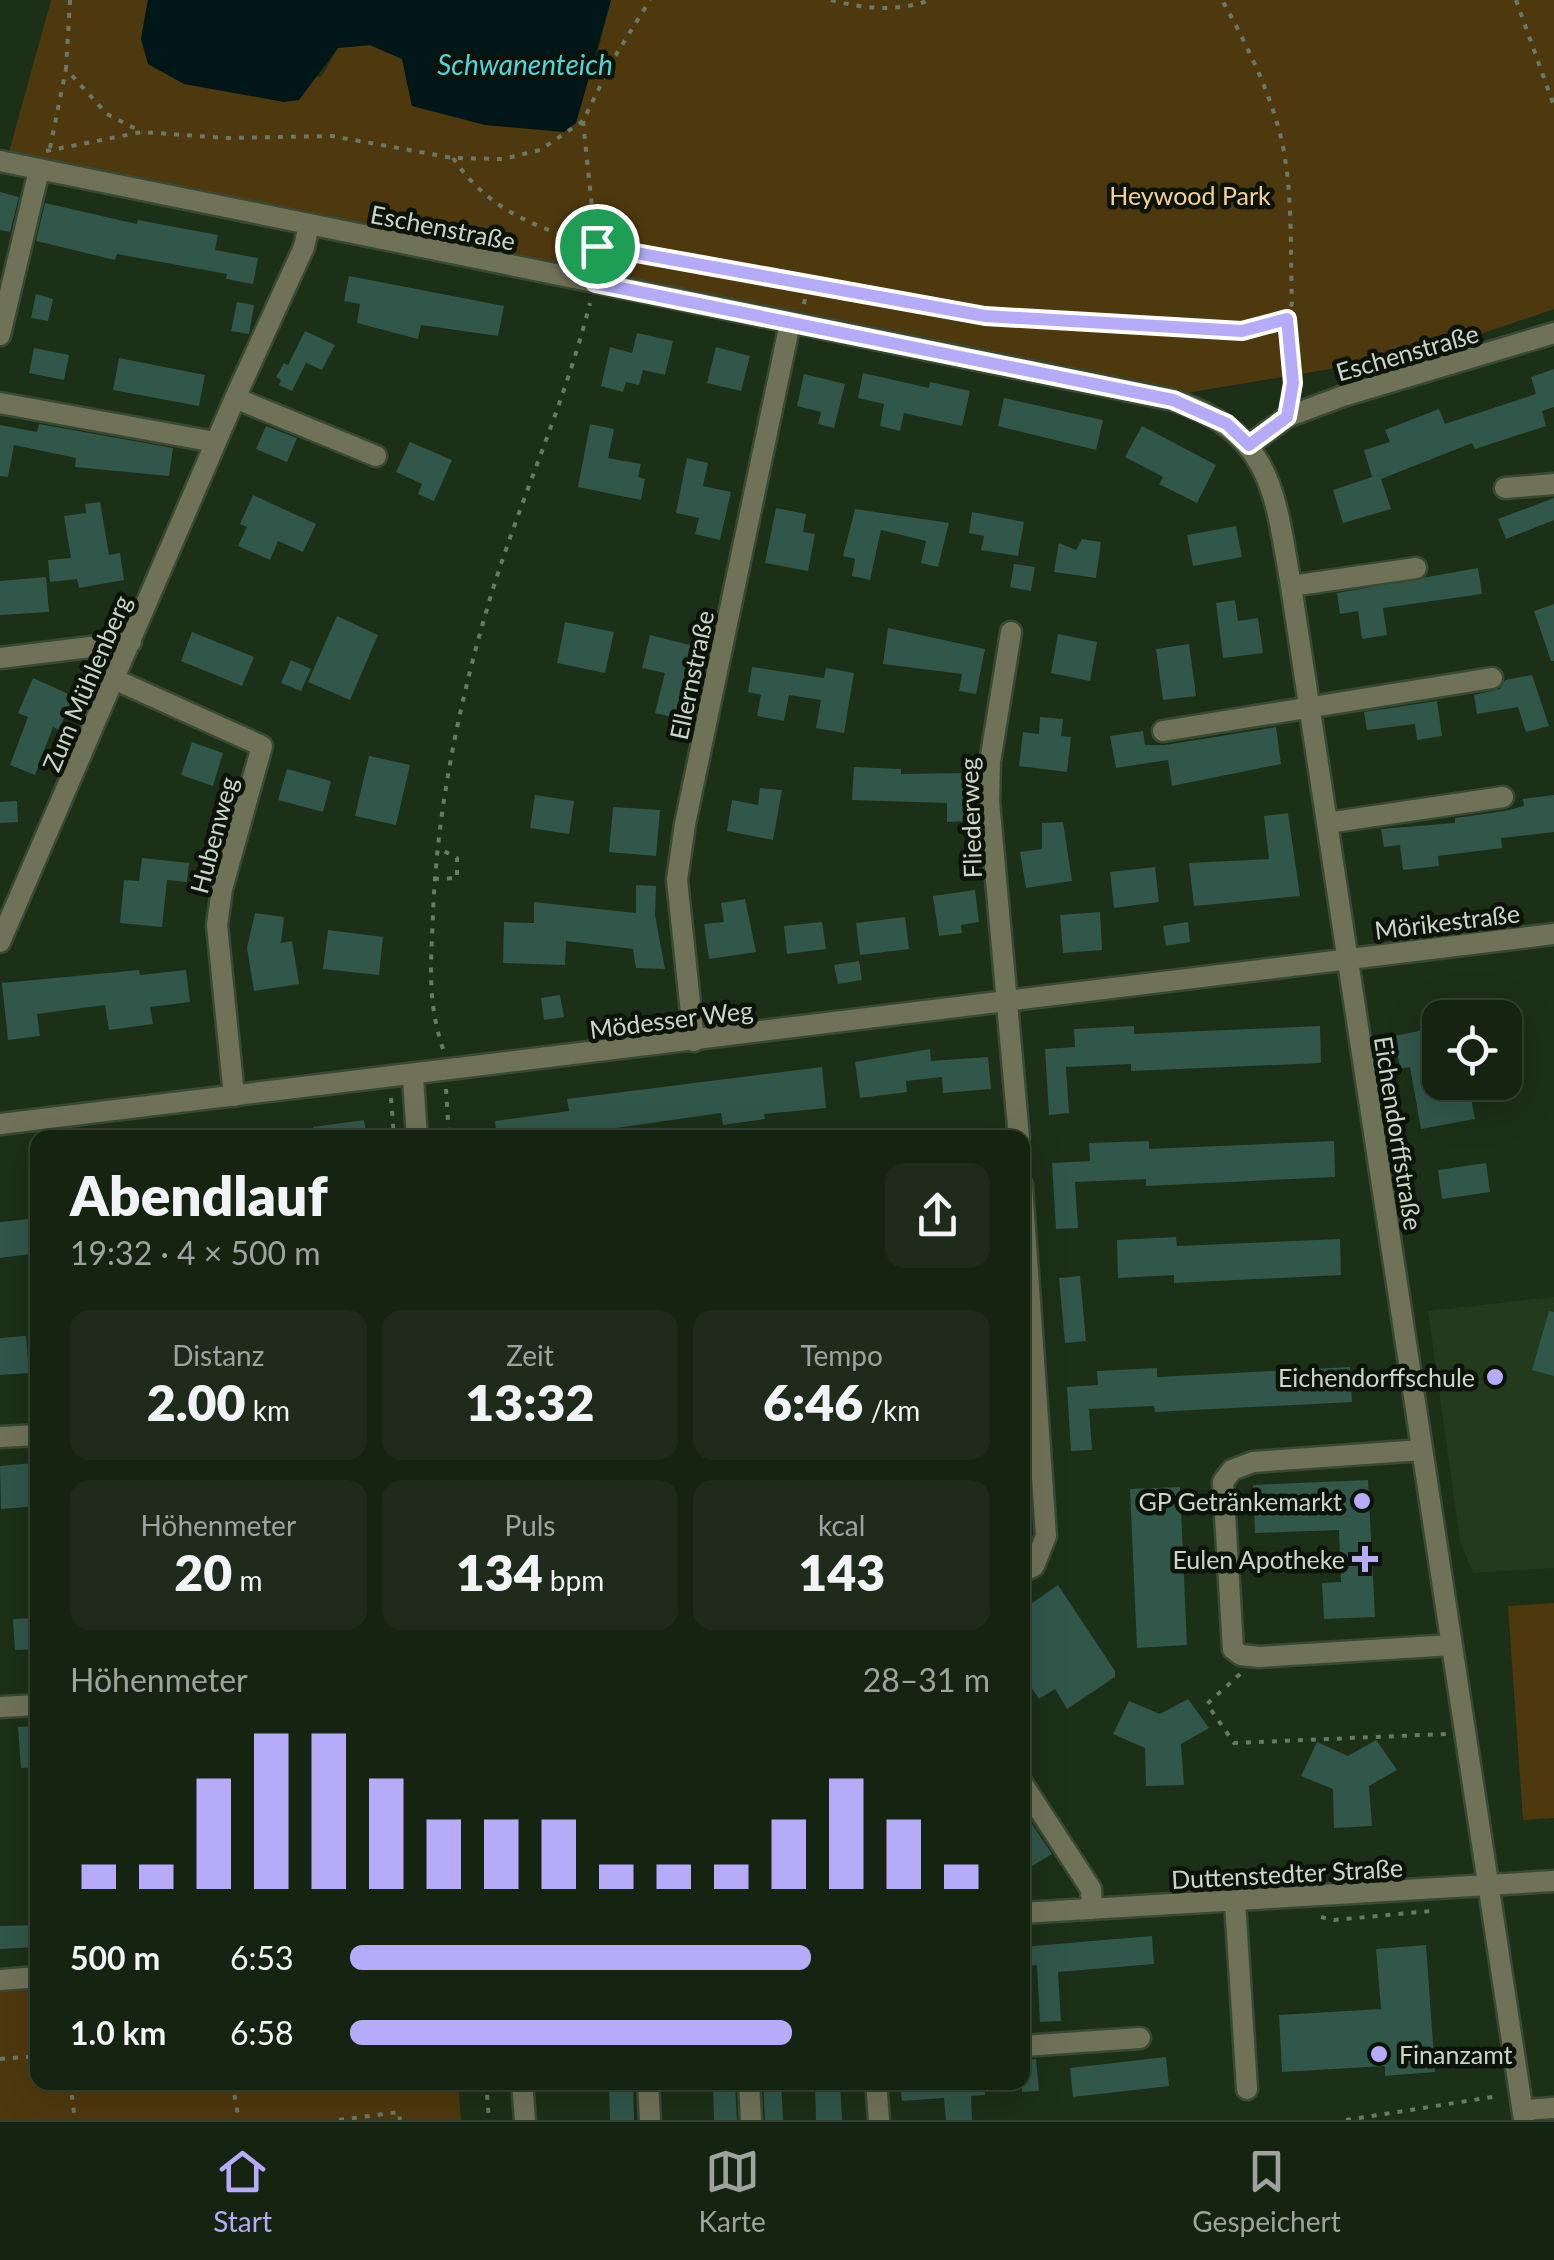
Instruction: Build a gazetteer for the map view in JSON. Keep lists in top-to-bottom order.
{
  "streets": {
    "street": [
      "Eschenstraße",
      "Ellernstraße",
      "Zum Mühlenberg",
      "Fliederweg",
      "Hubenweg",
      "Mörikestraße",
      "Mödesser Weg",
      "Eichendorffstraße",
      "Duttenstedter Straße"
    ]
  },
  "crossings": [
    ["Eschenstraße", "Ellernstraße"],
    ["Eschenstraße", "Zum Mühlenberg"],
    ["Eschenstraße", "Eichendorffstraße"],
    ["Ellernstraße", "Mödesser Weg"],
    ["Zum Mühlenberg", "Hubenweg"],
    ["Fliederweg", "Mödesser Weg"],
    ["Hubenweg", "Mödesser Weg"],
    ["Mörikestraße", "Mödesser Weg"],
    ["Mörikestraße", "Eichendorffstraße"],
    ["Mödesser Weg", "Eichendorffstraße"],
    ["Eichendorffstraße", "Duttenstedter Straße"]
  ],
  "water": ["Schwanenteich"],
  "parks": ["Heywood Park"],
  "places": {
    "other": ["Eichendorffschule", "GP Getränkemarkt", "Finanzamt"],
    "health": ["Eulen Apotheke"]
  },
  "page": {
    "heading": ["Abendlauf", "19:32 · 4 × 500 m"],
    "stats": [
      ["Distanz", "2.00 km"],
      ["Zeit", "13:32"],
      ["Tempo", "6:46 /km"],
      ["Höhenmeter", "20 m"],
      ["Puls", "134 bpm"],
      ["kcal", "143"]
    ],
    "chart": ["Höhenmeter", "28–31 m"],
    "list": [
      {
        "name": "500 m",
        "note": "6:53"
      },
      {
        "name": "1.0 km",
        "note": "6:58"
      }
    ],
    "tabs": ["Start", "Karte", "Gespeichert"]
  }
}
